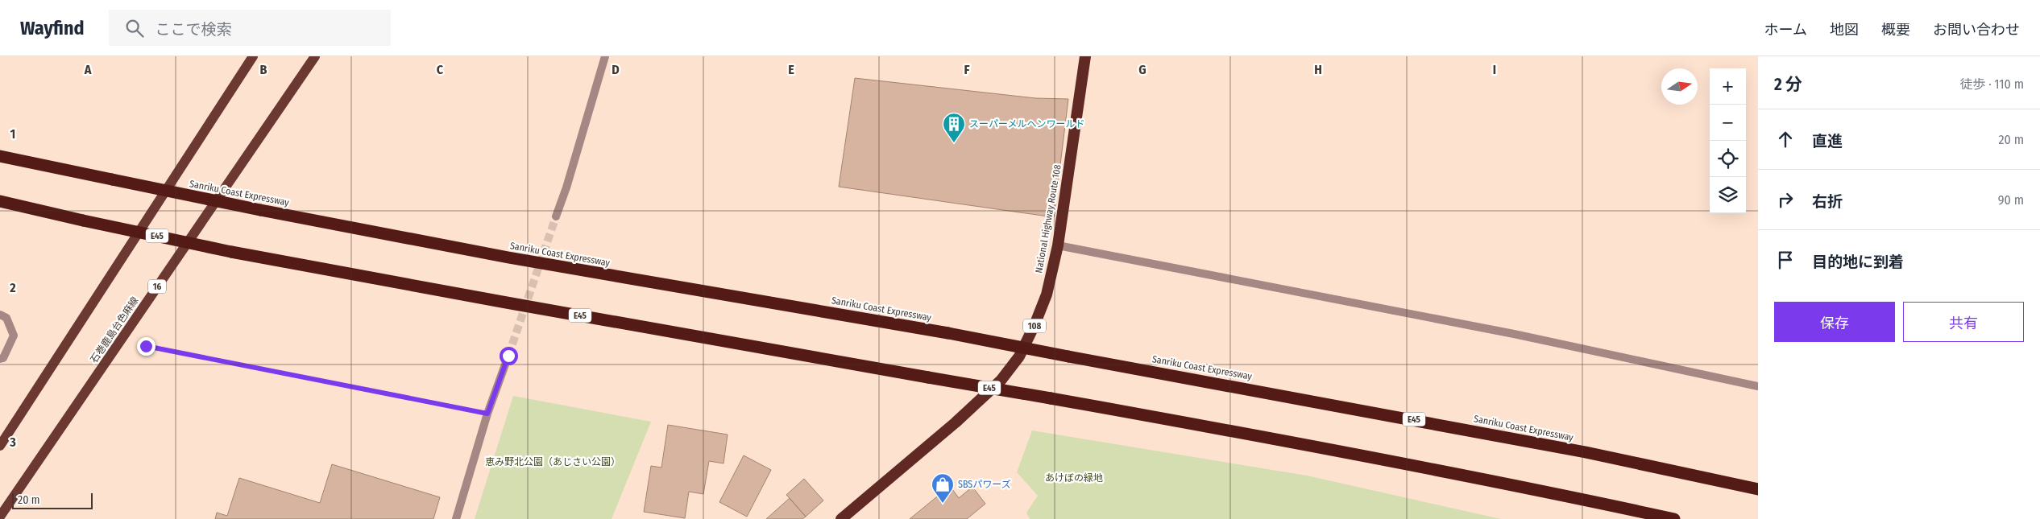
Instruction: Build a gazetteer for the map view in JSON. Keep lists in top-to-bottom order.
{
  "streets": {
    "highway": [
      "Sanriku Coast Expressway",
      "National Highway Route 108",
      "E45",
      "108"
    ],
    "main road": ["16", "石巻鹿島台色麻線"]
  },
  "parks": ["恵み野北公園（あじさい公園）", "あけぼの緑地"],
  "places": {
    "building": ["スーパーメルヘンワールド"],
    "shop": ["SBSパワーズ"]
  },
  "scale_bar": "20 m",
  "north": "right",
  "page": {
    "header": "Wayfind",
    "search": "ここで検索",
    "nav": [
      "ホーム",
      "地図",
      "概要",
      "お問い合わせ"
    ],
    "heading": ["2 分", "徒歩 · 110 m"],
    "map_buttons": ["+", "−"],
    "list": [
      ["直進", "20 m"],
      ["右折", "90 m"],
      "目的地に到着"
    ],
    "buttons": ["保存", "共有"],
    "scale": "20 m"
  },
  "grid": {
    "columns": [
      "A",
      "B",
      "C",
      "D",
      "E",
      "F",
      "G",
      "H",
      "I"
    ],
    "rows": ["1", "2", "3"]
  }
}
